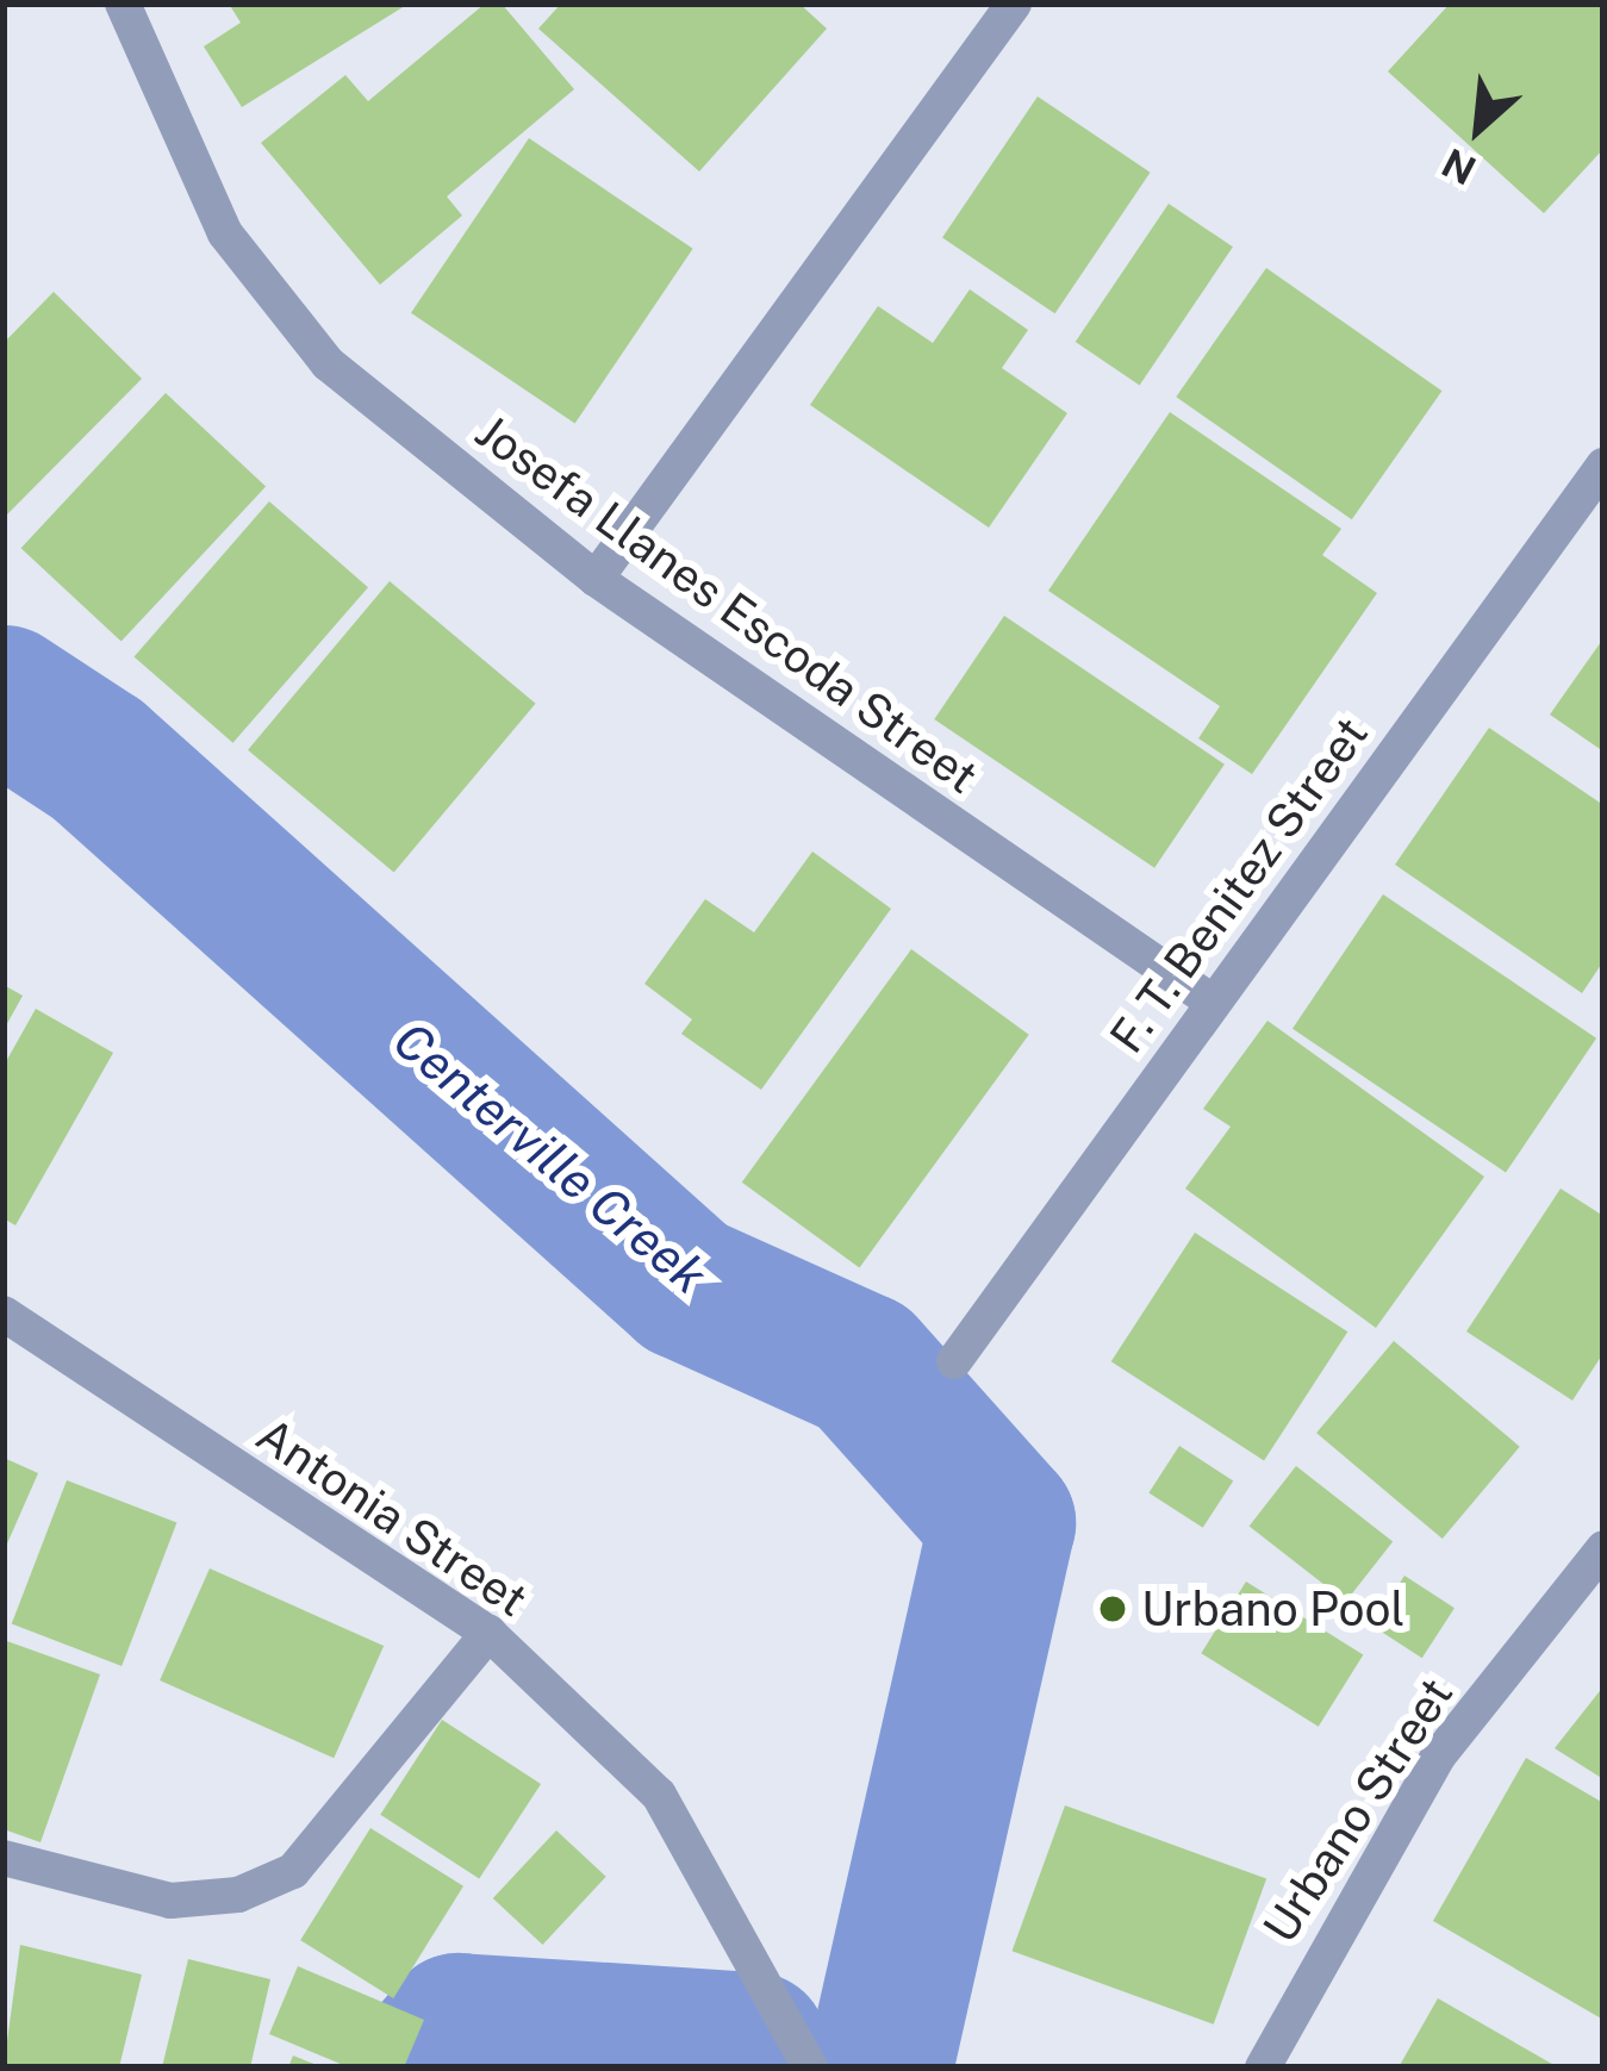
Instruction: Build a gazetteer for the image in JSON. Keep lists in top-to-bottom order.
{
  "streets": {
    "street": [
      "Josefa Llanes Escoda Street",
      "F. T. Benitez Street",
      "Antonia Street",
      "Urbano Street"
    ]
  },
  "crossings": [
    ["Josefa Llanes Escoda Street", "F. T. Benitez Street"]
  ],
  "water": ["Centerville Creek"],
  "places": ["Urbano Pool"],
  "north": "bottom left"
}
